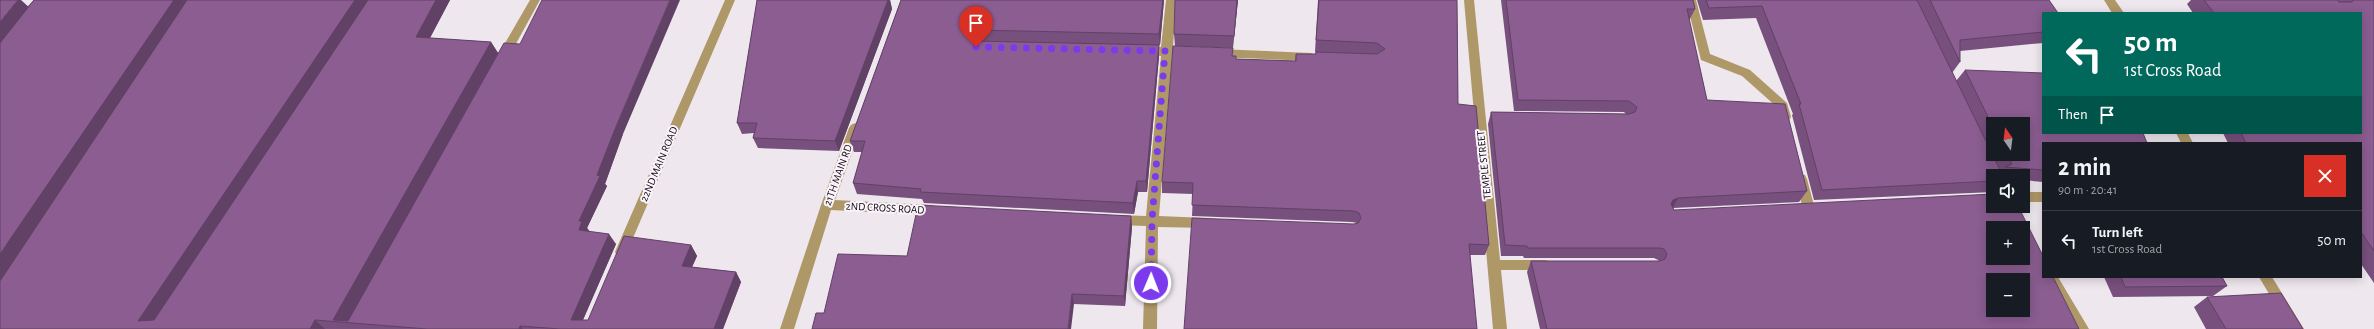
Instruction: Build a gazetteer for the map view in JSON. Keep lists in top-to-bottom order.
{
  "streets": {
    "street": [
      "22ND MAIN ROAD",
      "TEMPLE STREET",
      "21TH MAIN RD",
      "2ND CROSS ROAD"
    ]
  },
  "crossings": [
    ["21TH MAIN RD", "2ND CROSS ROAD"]
  ],
  "north": "top",
  "page": {
    "turn": ["50 m", "1st Cross Road"],
    "then": "Then",
    "map_buttons": ["+", "−"],
    "heading": ["2 min", "90 m · 20:41"],
    "list": [
      {
        "name": "Turn left",
        "note": "1st Cross Road",
        "value": "50 m"
      }
    ]
  }
}
